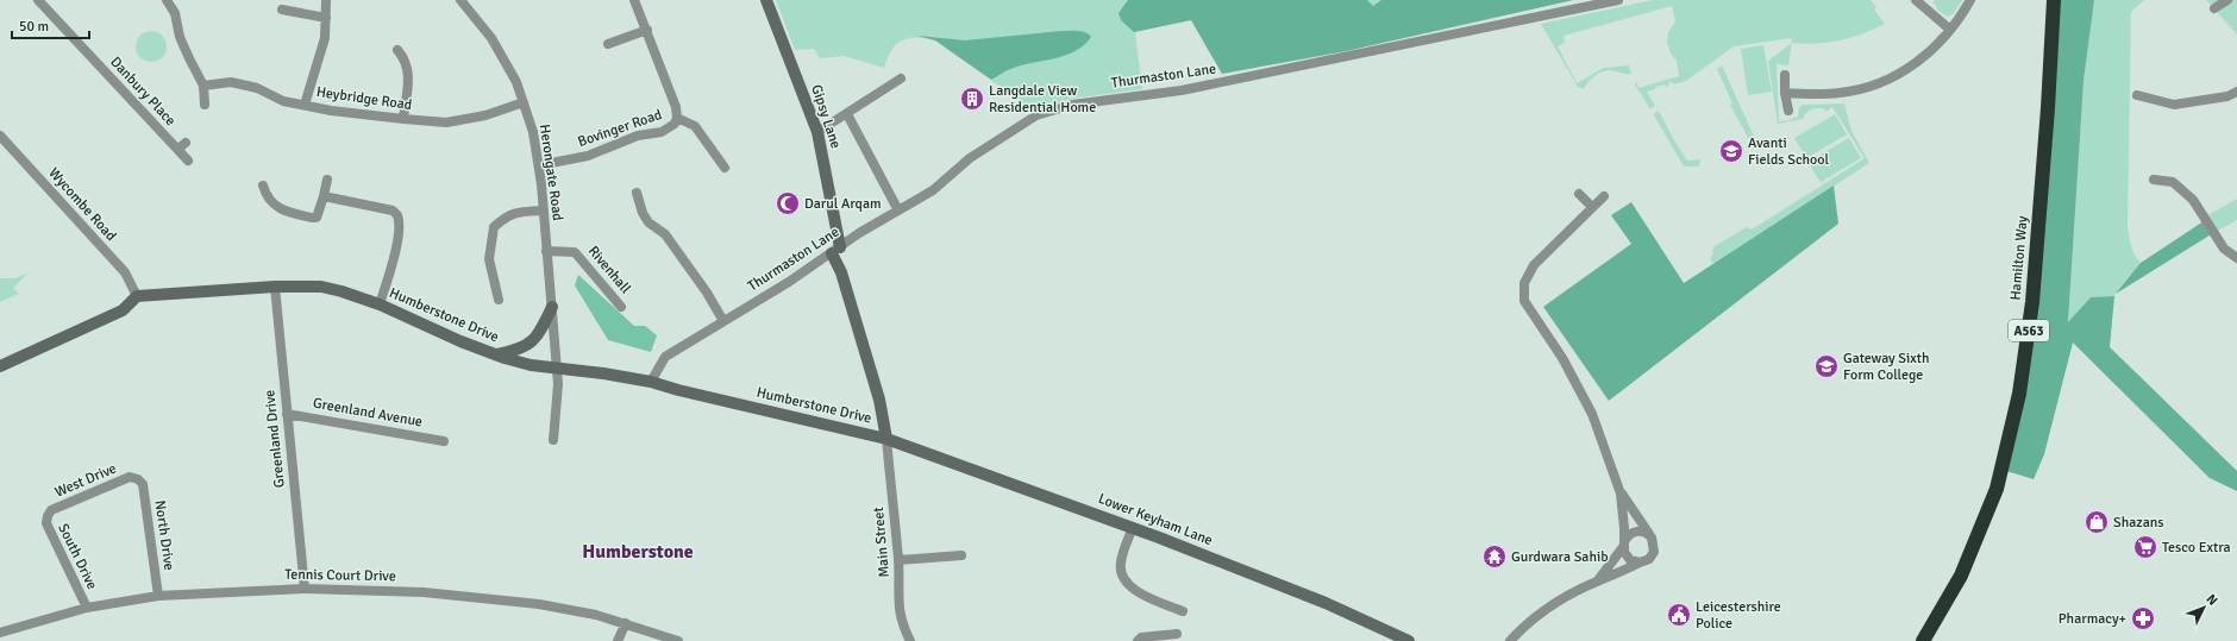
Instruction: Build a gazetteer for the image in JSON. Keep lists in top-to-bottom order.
{
  "streets": {
    "highway": ["Hamilton Way", "A563"],
    "street": [
      "Thurmaston Lane",
      "Danbury Place",
      "Heybridge Road",
      "Gipsy Lane",
      "Bovinger Road",
      "Herongate Road",
      "Wycombe Road",
      "Rivenhall",
      "Humberstone Drive",
      "Greenland Avenue",
      "Greenland Drive",
      "West Drive",
      "Lower Keyham Lane",
      "North Drive",
      "Main Street",
      "South Drive",
      "Tennis Court Drive"
    ]
  },
  "crossings": [
    ["Thurmaston Lane", "Gipsy Lane"],
    ["Thurmaston Lane", "Humberstone Drive"],
    ["Heybridge Road", "Herongate Road"],
    ["Gipsy Lane", "Humberstone Drive"],
    ["Gipsy Lane", "Lower Keyham Lane"],
    ["Gipsy Lane", "Main Street"],
    ["Bovinger Road", "Herongate Road"],
    ["Herongate Road", "Rivenhall"],
    ["Herongate Road", "Humberstone Drive"],
    ["Wycombe Road", "Humberstone Drive"],
    ["Humberstone Drive", "Greenland Drive"],
    ["Humberstone Drive", "Lower Keyham Lane"],
    ["Humberstone Drive", "Main Street"],
    ["Greenland Avenue", "Greenland Drive"],
    ["Greenland Drive", "Tennis Court Drive"],
    ["West Drive", "North Drive"],
    ["West Drive", "South Drive"],
    ["Lower Keyham Lane", "Main Street"],
    ["North Drive", "Tennis Court Drive"],
    ["South Drive", "Tennis Court Drive"]
  ],
  "districts": ["Humberstone"],
  "places": {
    "building": ["Langdale View Residential Home"],
    "school or university": ["Avanti Fields School", "Gateway Sixth Form College"],
    "mosque": ["Darul Arqam"],
    "shop": ["Shazans"],
    "supermarket": ["Tesco Extra"],
    "temple": ["Gurdwara Sahib"],
    "public building": ["Leicestershire Police"],
    "pharmacy": ["Pharmacy+"]
  },
  "scale_bar": "50 m",
  "north": "top right"
}
